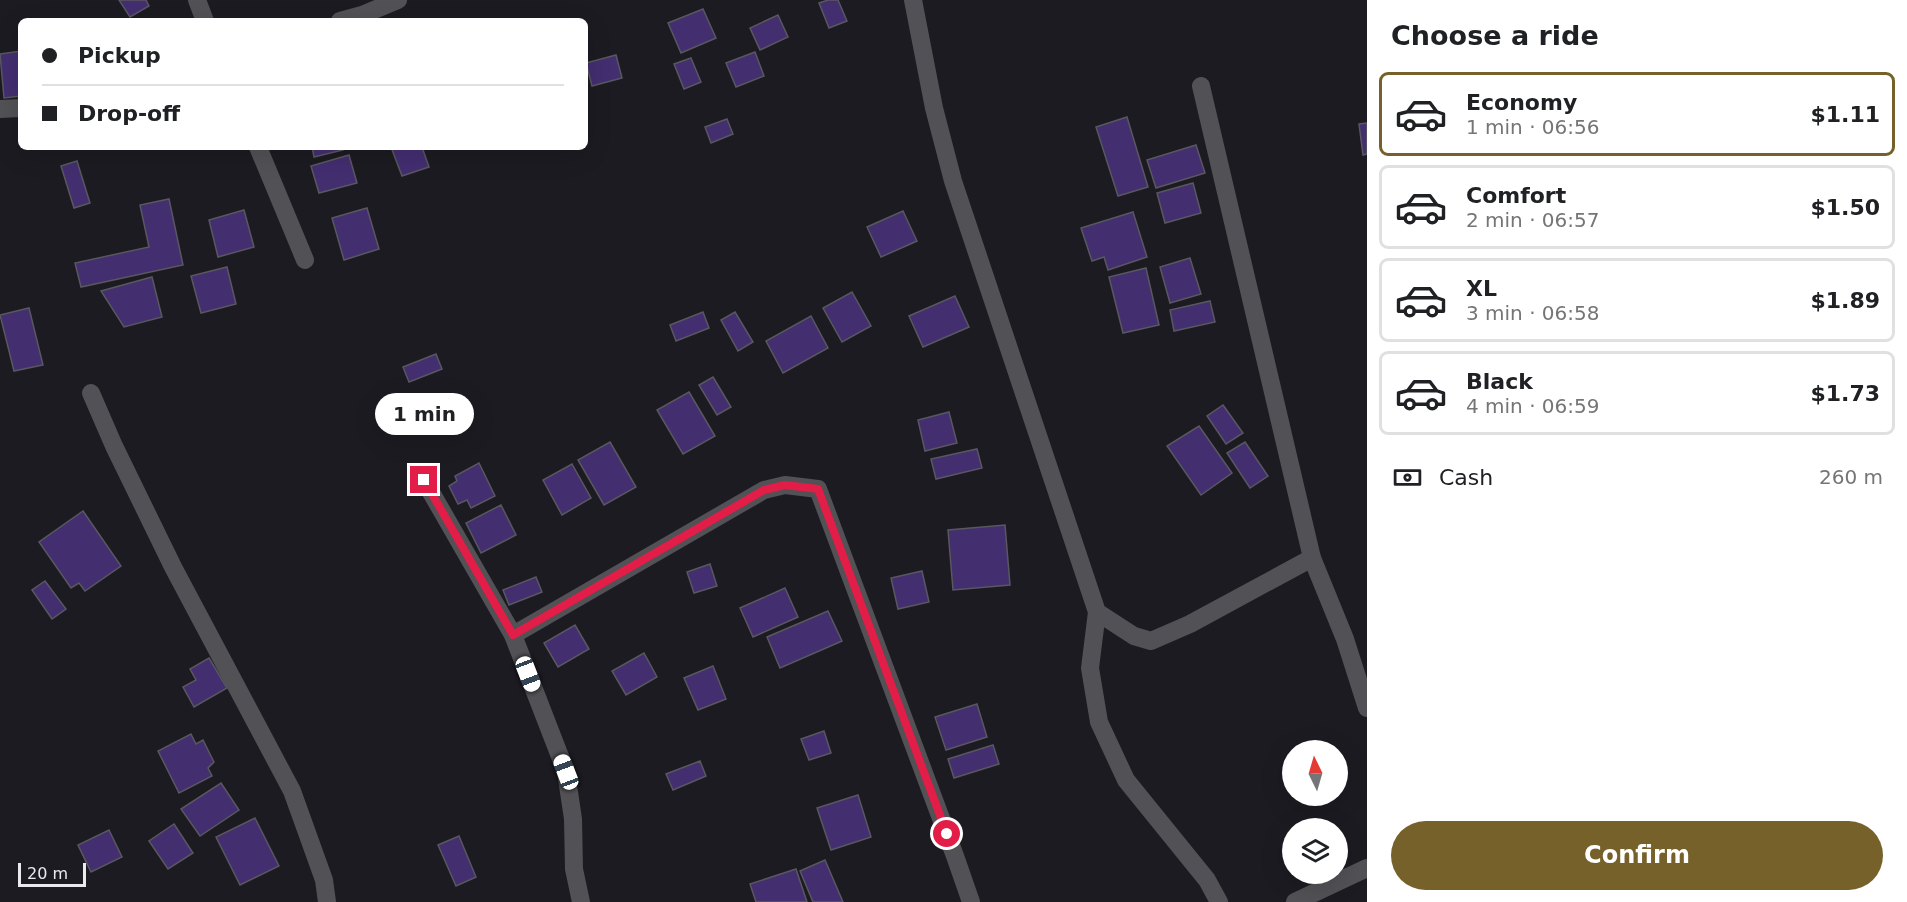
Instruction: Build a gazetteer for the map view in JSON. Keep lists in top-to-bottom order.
{
  "scale_bar": "20 m",
  "north": "top",
  "page": {
    "heading": "Choose a ride",
    "banner": ["Pickup", "Drop-off"],
    "list": [
      {
        "name": "Economy",
        "note": "1 min · 06:56",
        "value": "$1.11"
      },
      {
        "name": "Comfort",
        "note": "2 min · 06:57",
        "value": "$1.50"
      },
      {
        "name": "XL",
        "note": "3 min · 06:58",
        "value": "$1.89"
      },
      {
        "name": "Black",
        "note": "4 min · 06:59",
        "value": "$1.73"
      }
    ],
    "bubble": "1 min",
    "pay": ["Cash", "260 m"],
    "buttons": "Confirm",
    "scale": "20 m"
  }
}
